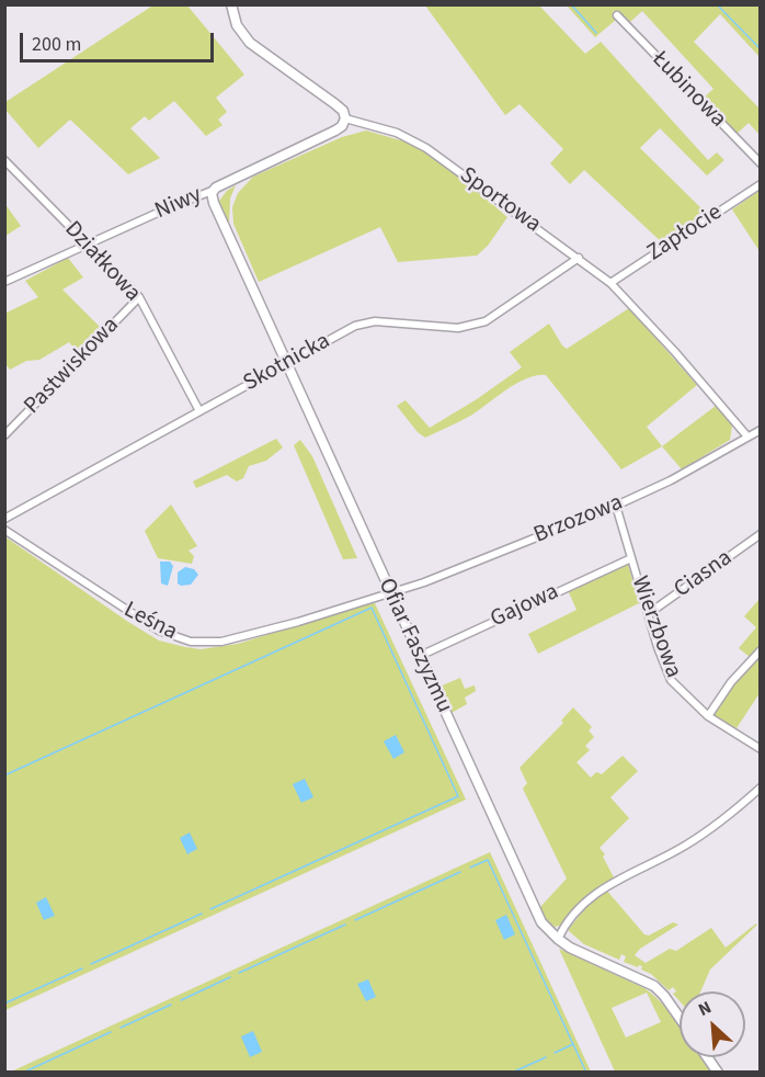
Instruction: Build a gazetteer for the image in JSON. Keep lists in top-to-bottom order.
{
  "streets": {
    "street": [
      "Łubinowa",
      "Sportowa",
      "Niwy",
      "Zapłocie",
      "Działkowa",
      "Skotnicka",
      "Pastwiskowa",
      "Brzozowa",
      "Ciasna",
      "Gajowa",
      "Leśna",
      "Wierzbowa",
      "Ofiar Faszyzmu"
    ]
  },
  "crossings": [
    ["Sportowa", "Niwy"],
    ["Sportowa", "Zapłocie"],
    ["Sportowa", "Skotnicka"],
    ["Sportowa", "Brzozowa"],
    ["Niwy", "Działkowa"],
    ["Niwy", "Ofiar Faszyzmu"],
    ["Działkowa", "Skotnicka"],
    ["Działkowa", "Pastwiskowa"],
    ["Skotnicka", "Ofiar Faszyzmu"],
    ["Brzozowa", "Leśna"],
    ["Brzozowa", "Wierzbowa"],
    ["Brzozowa", "Ofiar Faszyzmu"],
    ["Ciasna", "Wierzbowa"],
    ["Gajowa", "Wierzbowa"],
    ["Gajowa", "Ofiar Faszyzmu"],
    ["Leśna", "Ofiar Faszyzmu"]
  ],
  "scale_bar": "200 m",
  "north": "top left"
}
